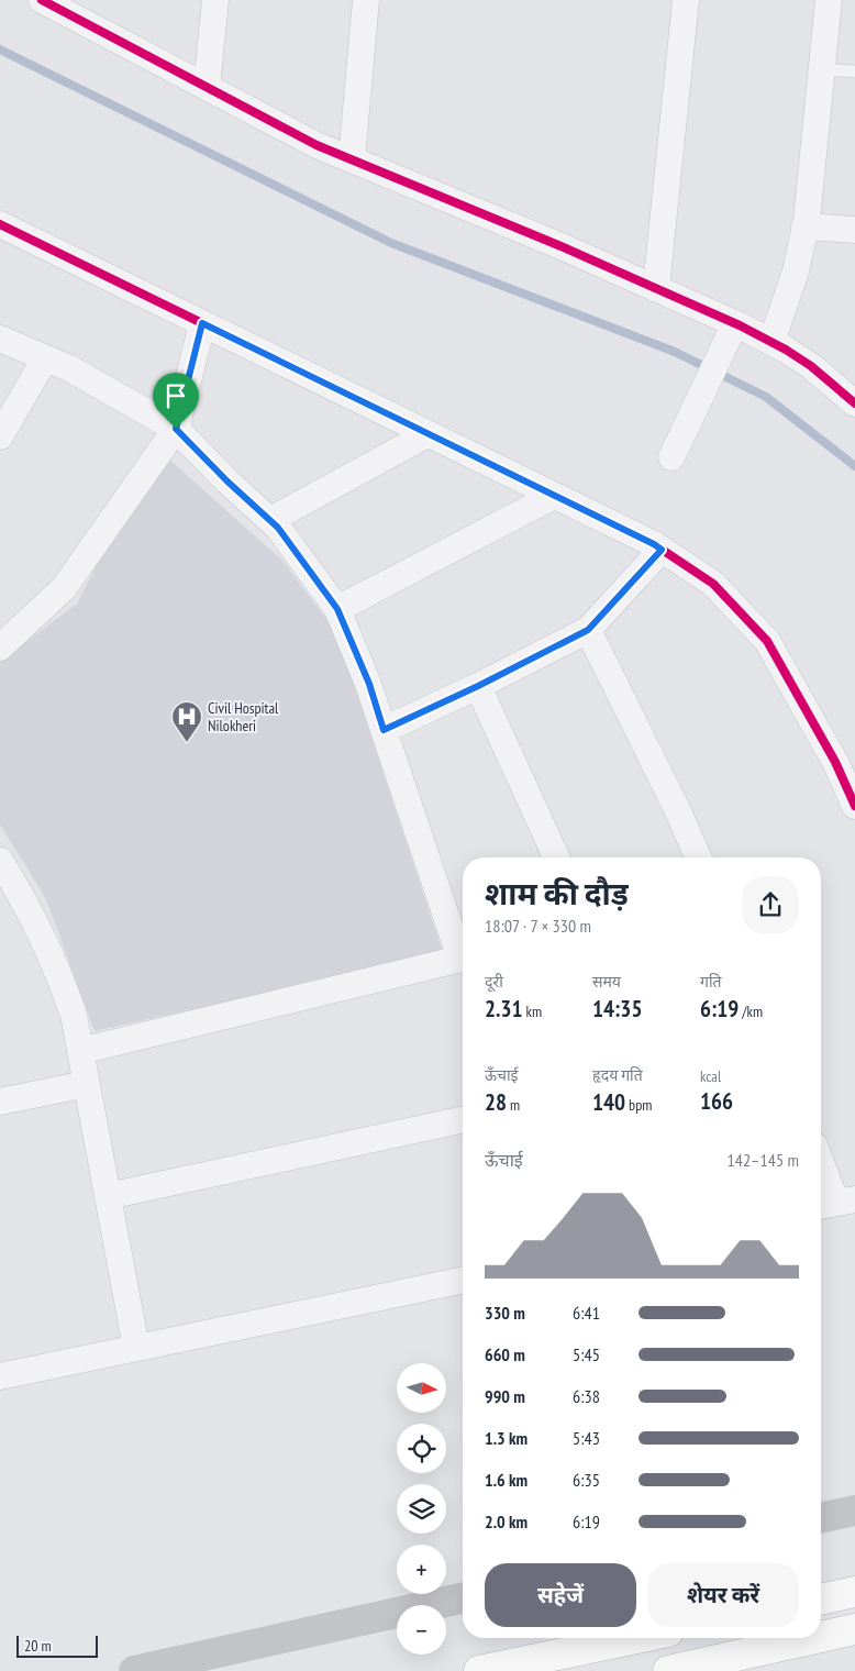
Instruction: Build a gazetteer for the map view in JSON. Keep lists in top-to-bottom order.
{
  "places": {
    "hospital": ["Civil Hospital Nilokheri"]
  },
  "scale_bar": "20 m",
  "north": "right",
  "page": {
    "heading": ["शाम की दौड़", "18:07 · 7 × 330 m"],
    "stats": [
      ["दूरी", "2.31 km"],
      ["समय", "14:35"],
      ["गति", "6:19 /km"],
      ["ऊँचाई", "28 m"],
      ["हृदय गति", "140 bpm"],
      ["kcal", "166"]
    ],
    "chart": ["ऊँचाई", "142–145 m"],
    "list": [
      {
        "name": "330 m",
        "note": "6:41"
      },
      {
        "name": "660 m",
        "note": "5:45"
      },
      {
        "name": "990 m",
        "note": "6:38"
      },
      {
        "name": "1.3 km",
        "note": "5:43"
      },
      {
        "name": "1.6 km",
        "note": "6:35"
      },
      {
        "name": "2.0 km",
        "note": "6:19"
      }
    ],
    "map_buttons": ["+", "−"],
    "buttons": ["सहेजें", "शेयर करें"],
    "scale": "20 m"
  }
}
